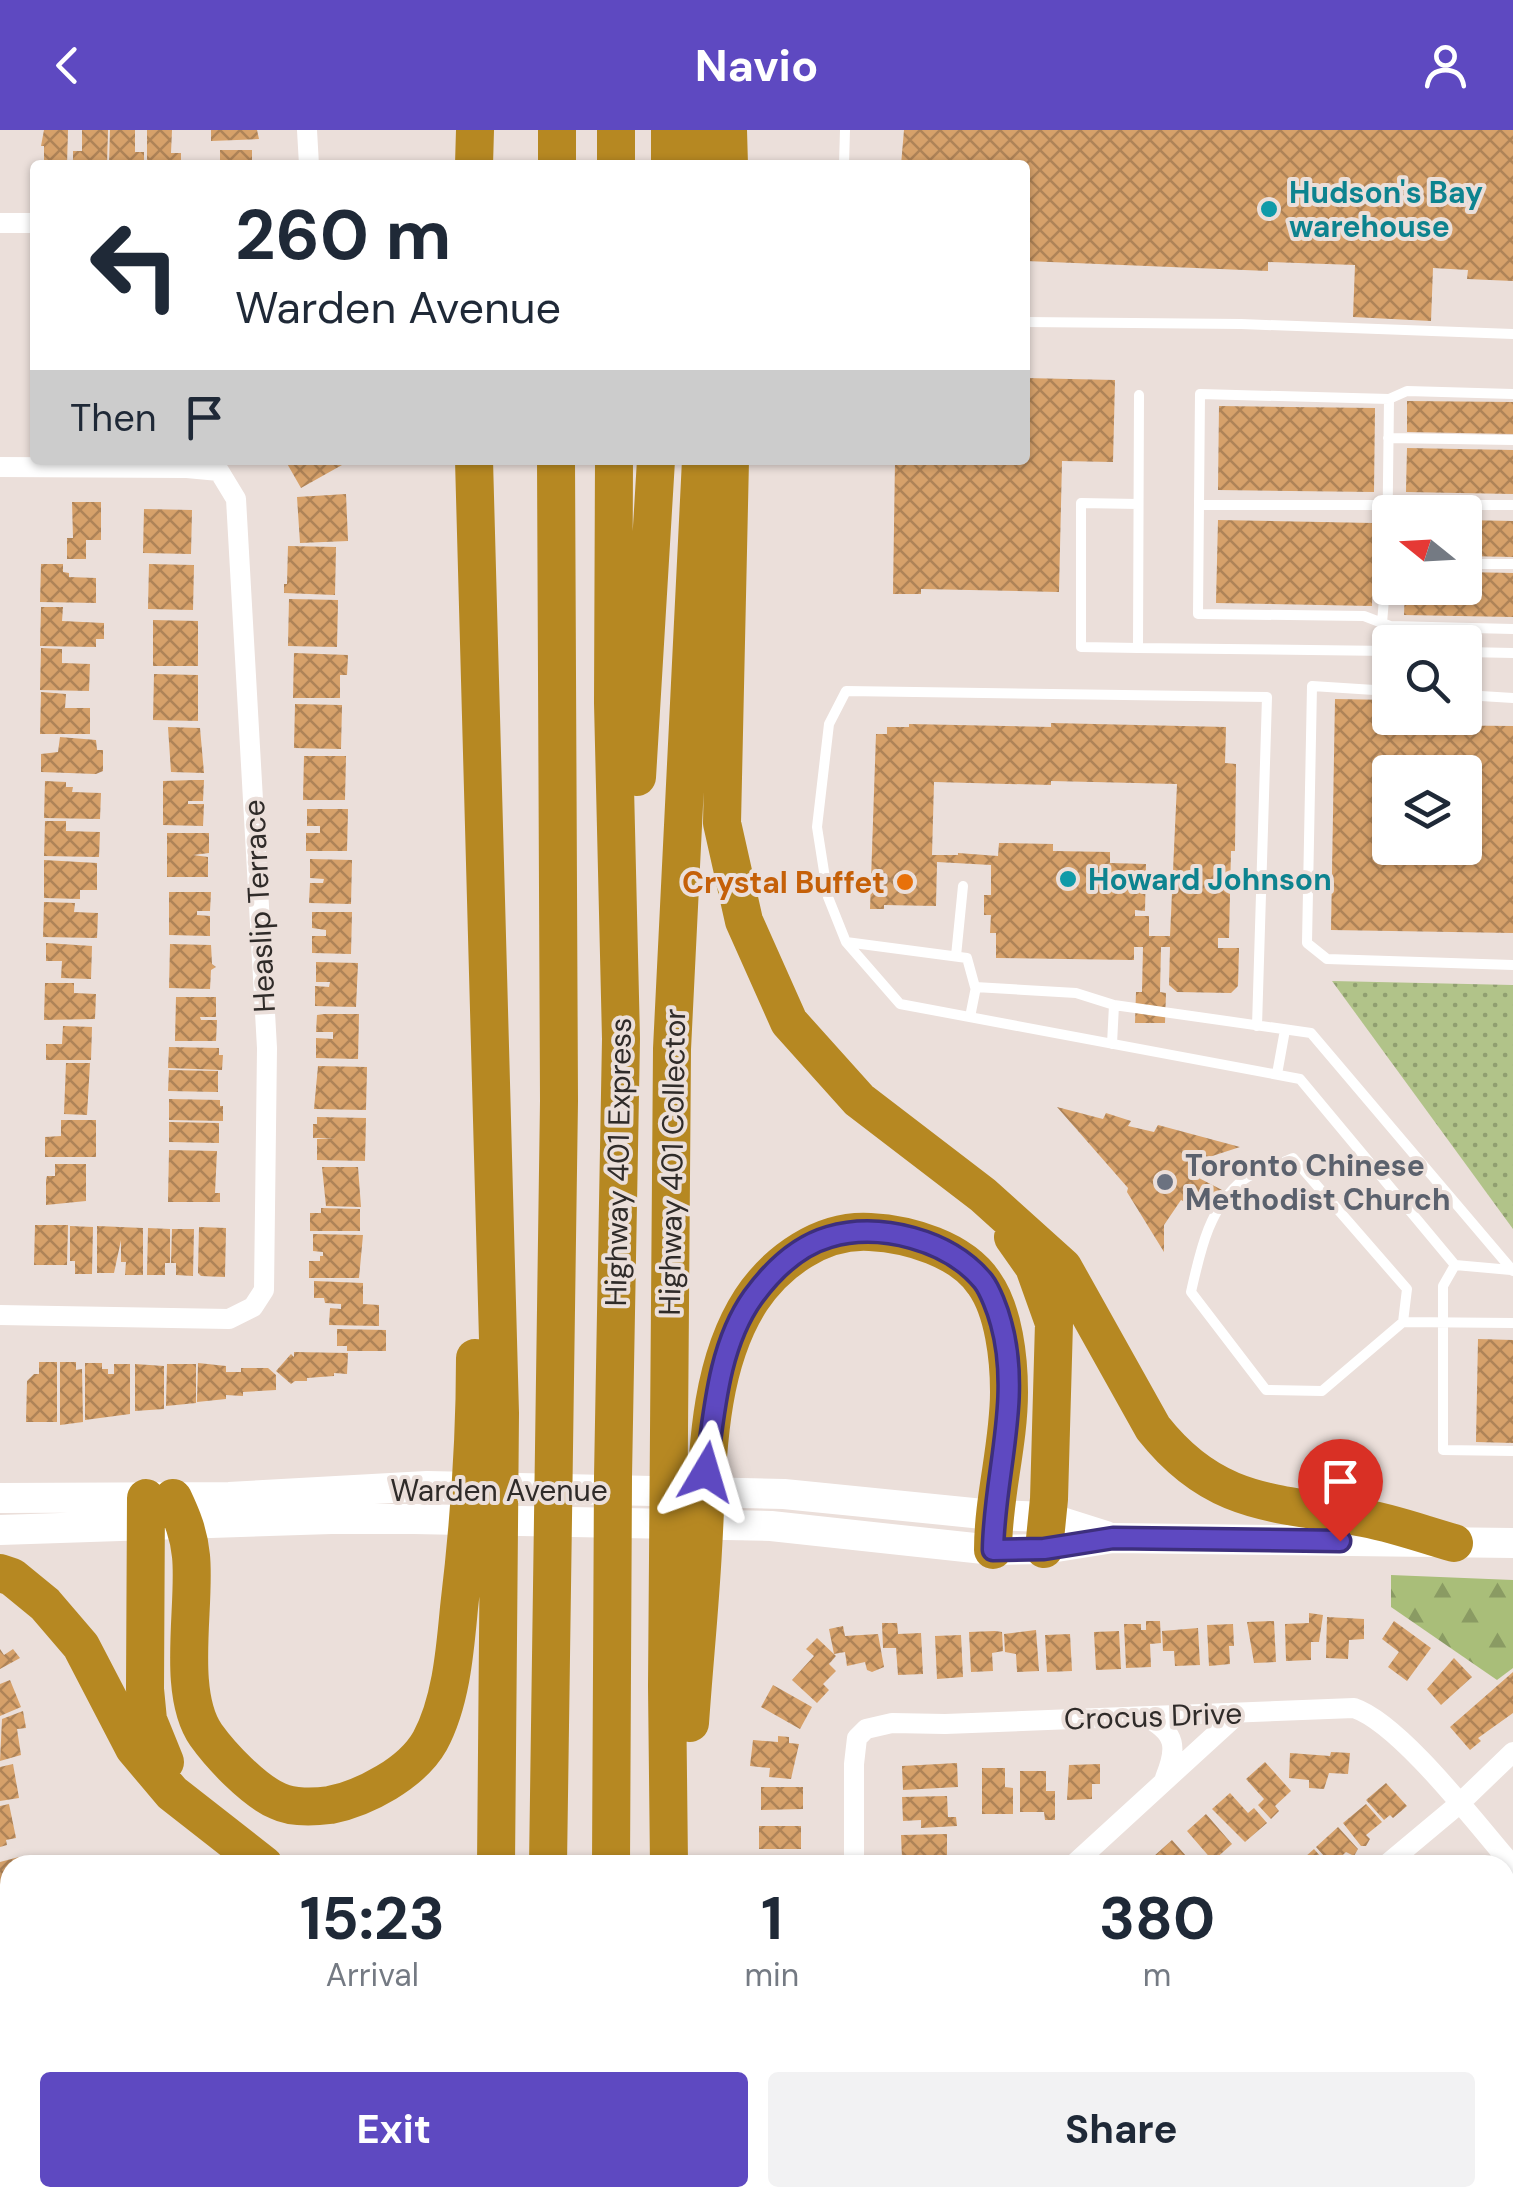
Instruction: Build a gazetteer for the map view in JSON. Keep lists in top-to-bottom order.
{
  "streets": {
    "highway": ["Highway 401 Express", "Highway 401 Collector"],
    "main road": ["Warden Avenue"],
    "street": ["Heaslip Terrace", "Crocus Drive"]
  },
  "places": [
    "Hudson's Bay warehouse",
    "Howard Johnson",
    "Crystal Buffet",
    "Toronto Chinese Methodist Church"
  ],
  "north": "left",
  "page": {
    "header": "Navio",
    "turn": ["260 m", "Warden Avenue"],
    "then": "Then",
    "eta": [
      "15:23",
      "Arrival",
      "1",
      "min",
      "380",
      "m"
    ],
    "buttons": ["Exit", "Share"]
  }
}
